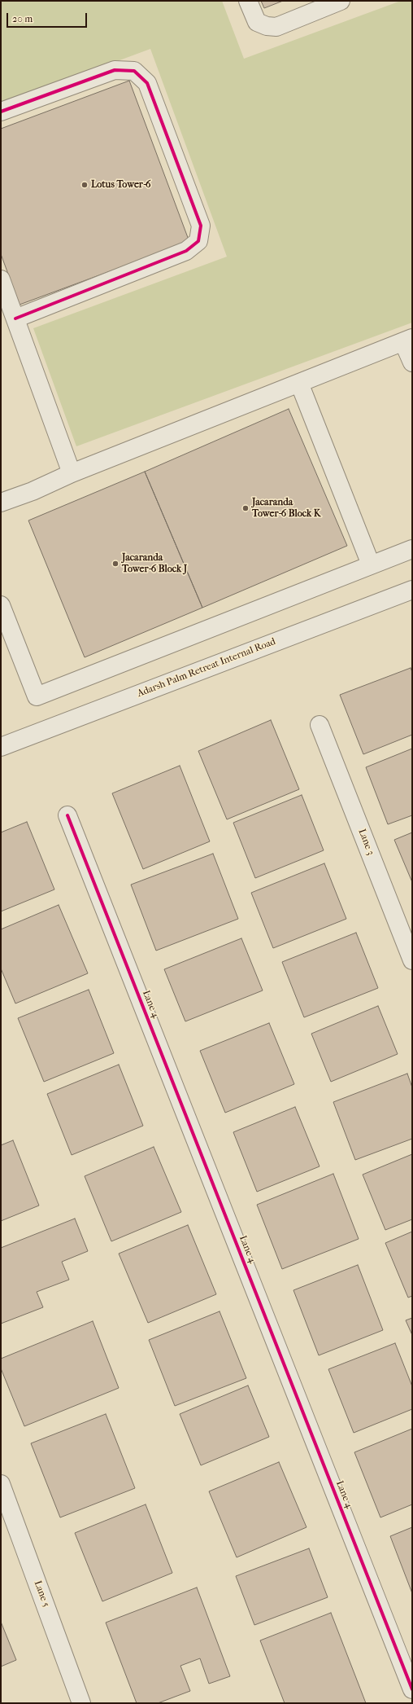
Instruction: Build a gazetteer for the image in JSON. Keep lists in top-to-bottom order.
{
  "streets": {
    "street": [
      "Adarsh Palm Retreat Internal Road",
      "Lane 3",
      "Lane 4",
      "Lane 5"
    ]
  },
  "places": ["Lotus Tower-6", "Jacaranda Tower-6 Block K", "Jacaranda Tower-6 Block J"],
  "scale_bar": "20 m"
}
